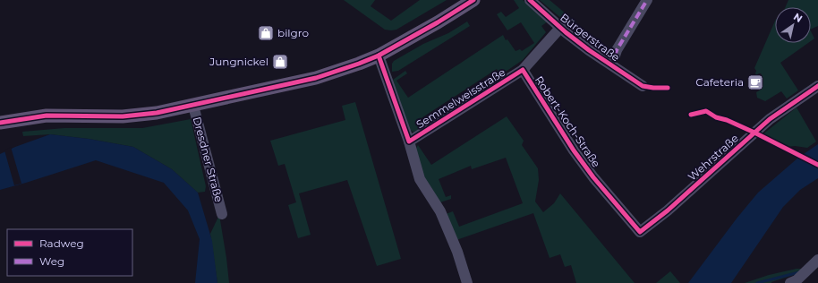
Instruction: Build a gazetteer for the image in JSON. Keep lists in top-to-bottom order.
{
  "streets": {
    "street": [
      "Bürgerstraße",
      "Semmelweisstraße",
      "Robert-Koch-Straße",
      "Wehrstraße",
      "Dresdner Straße"
    ]
  },
  "crossings": [
    ["Bürgerstraße", "Semmelweisstraße"],
    ["Semmelweisstraße", "Robert-Koch-Straße"],
    ["Robert-Koch-Straße", "Wehrstraße"]
  ],
  "places": {
    "shop": ["bilgro", "Jungnickel"],
    "cafe": ["Cafeteria"]
  },
  "legend": ["Radweg", "Weg"],
  "north": "top right"
}
